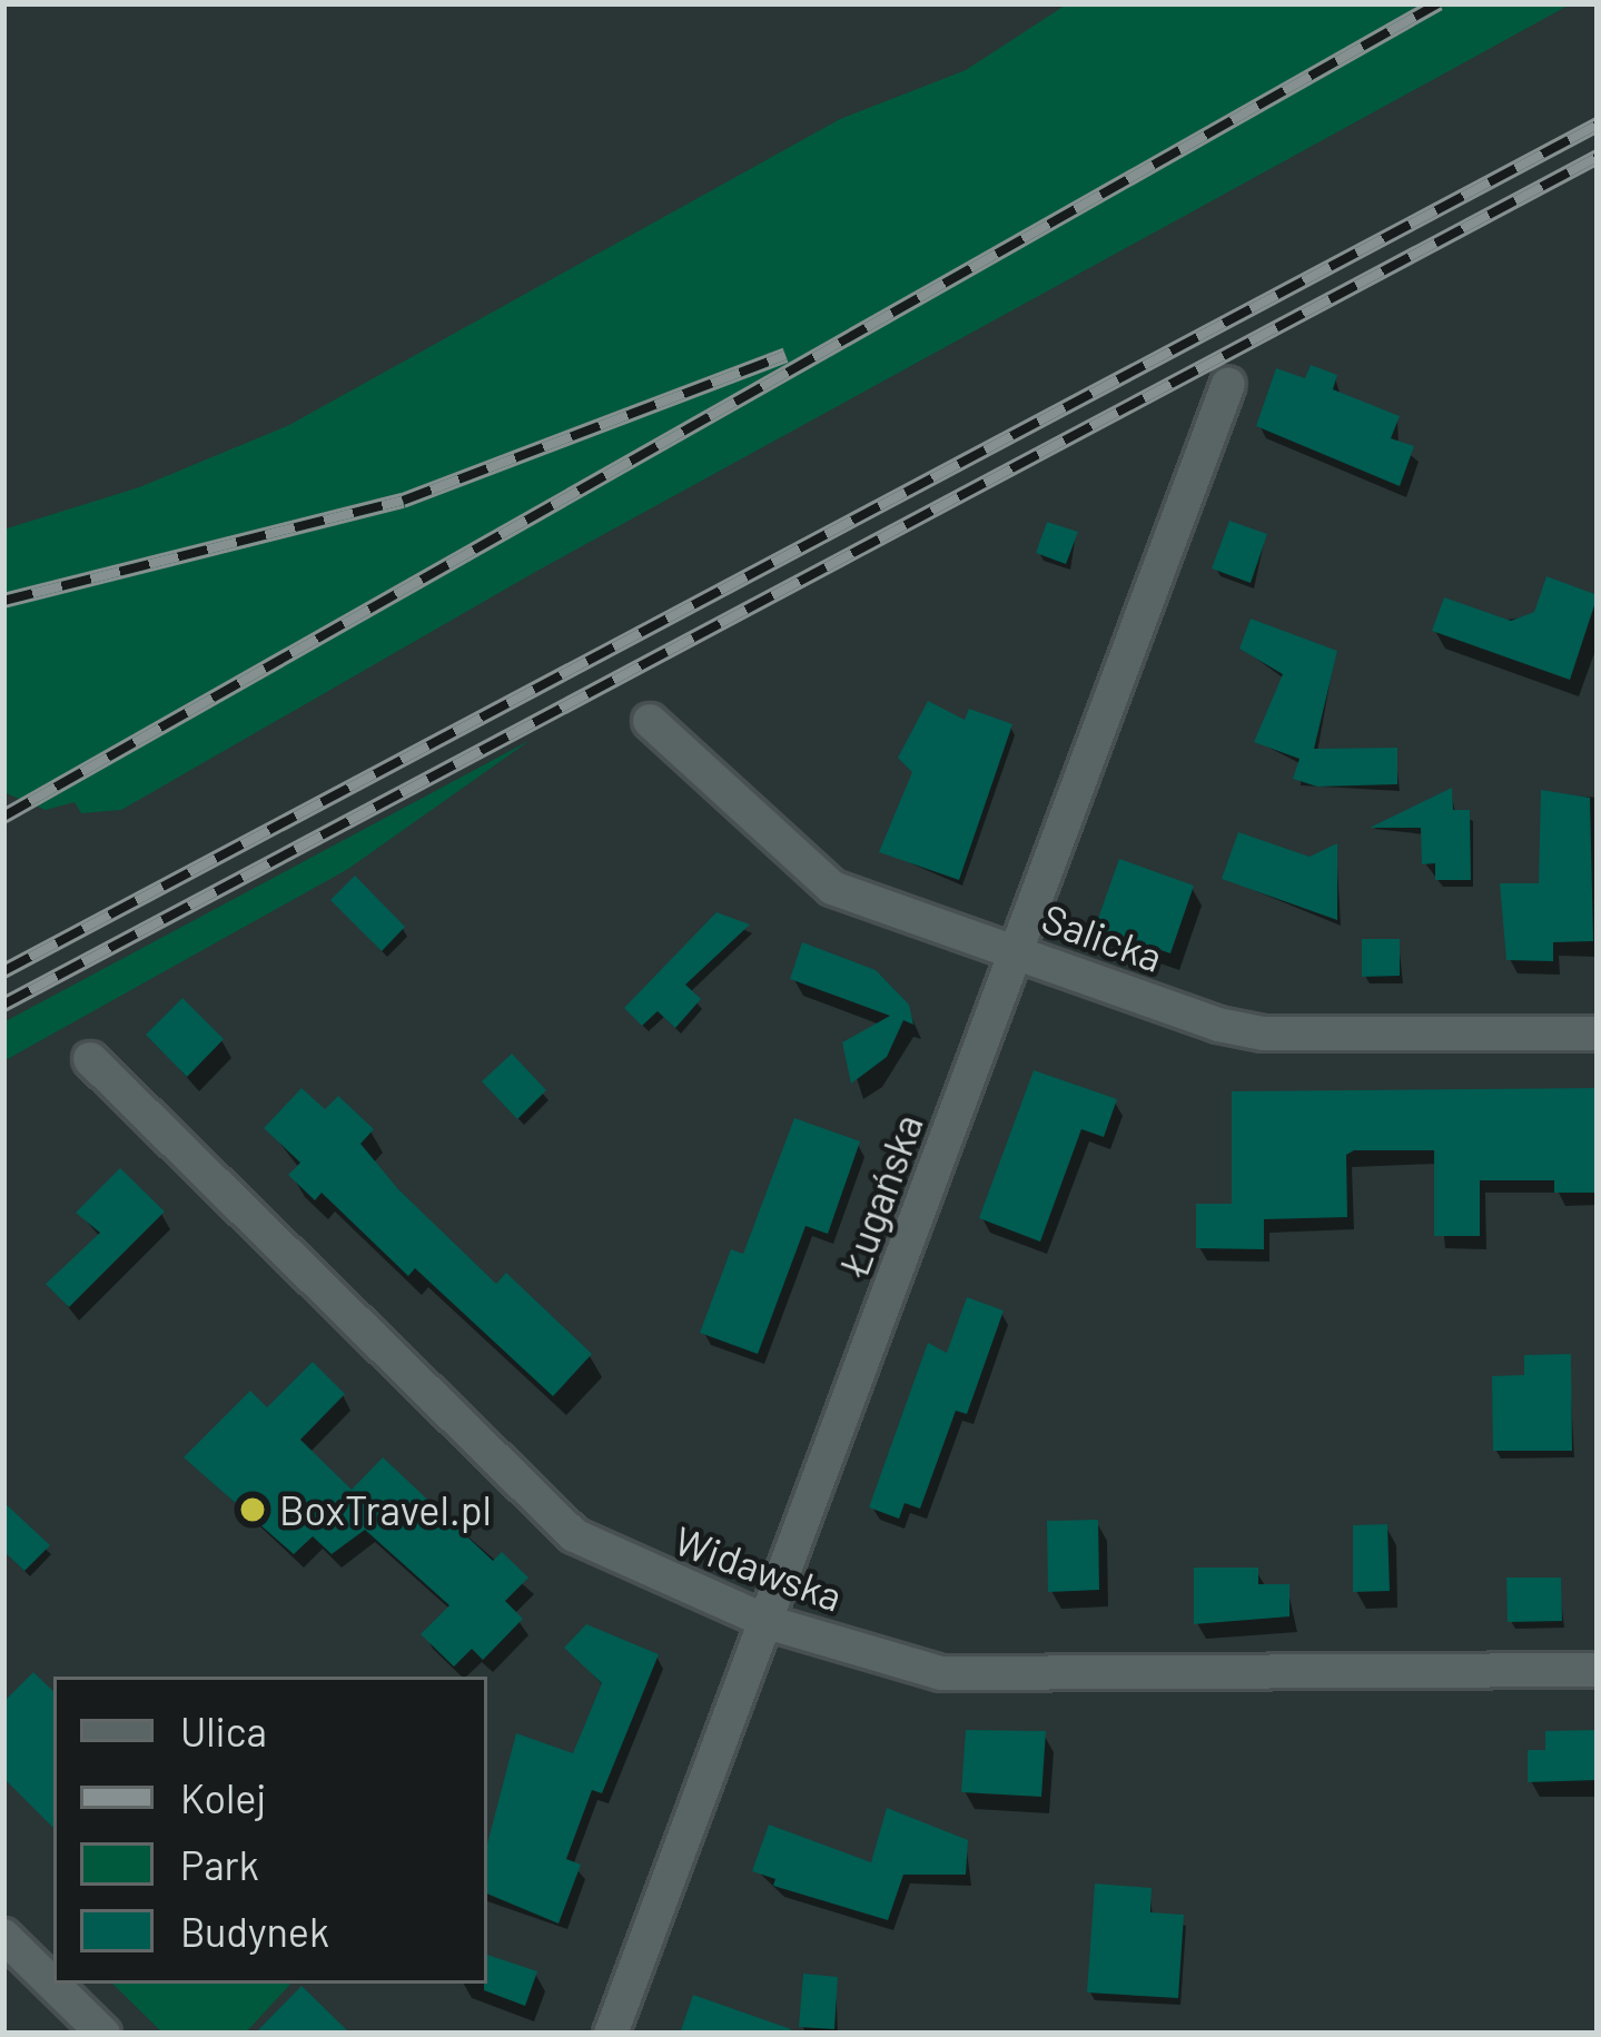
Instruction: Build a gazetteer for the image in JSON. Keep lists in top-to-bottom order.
{
  "streets": {
    "street": ["Salicka", "Ługańska", "Widawska"]
  },
  "crossings": [
    ["Salicka", "Ługańska"],
    ["Ługańska", "Widawska"]
  ],
  "places": ["BoxTravel.pl"],
  "legend": [
    "Ulica",
    "Kolej",
    "Park",
    "Budynek"
  ]
}
